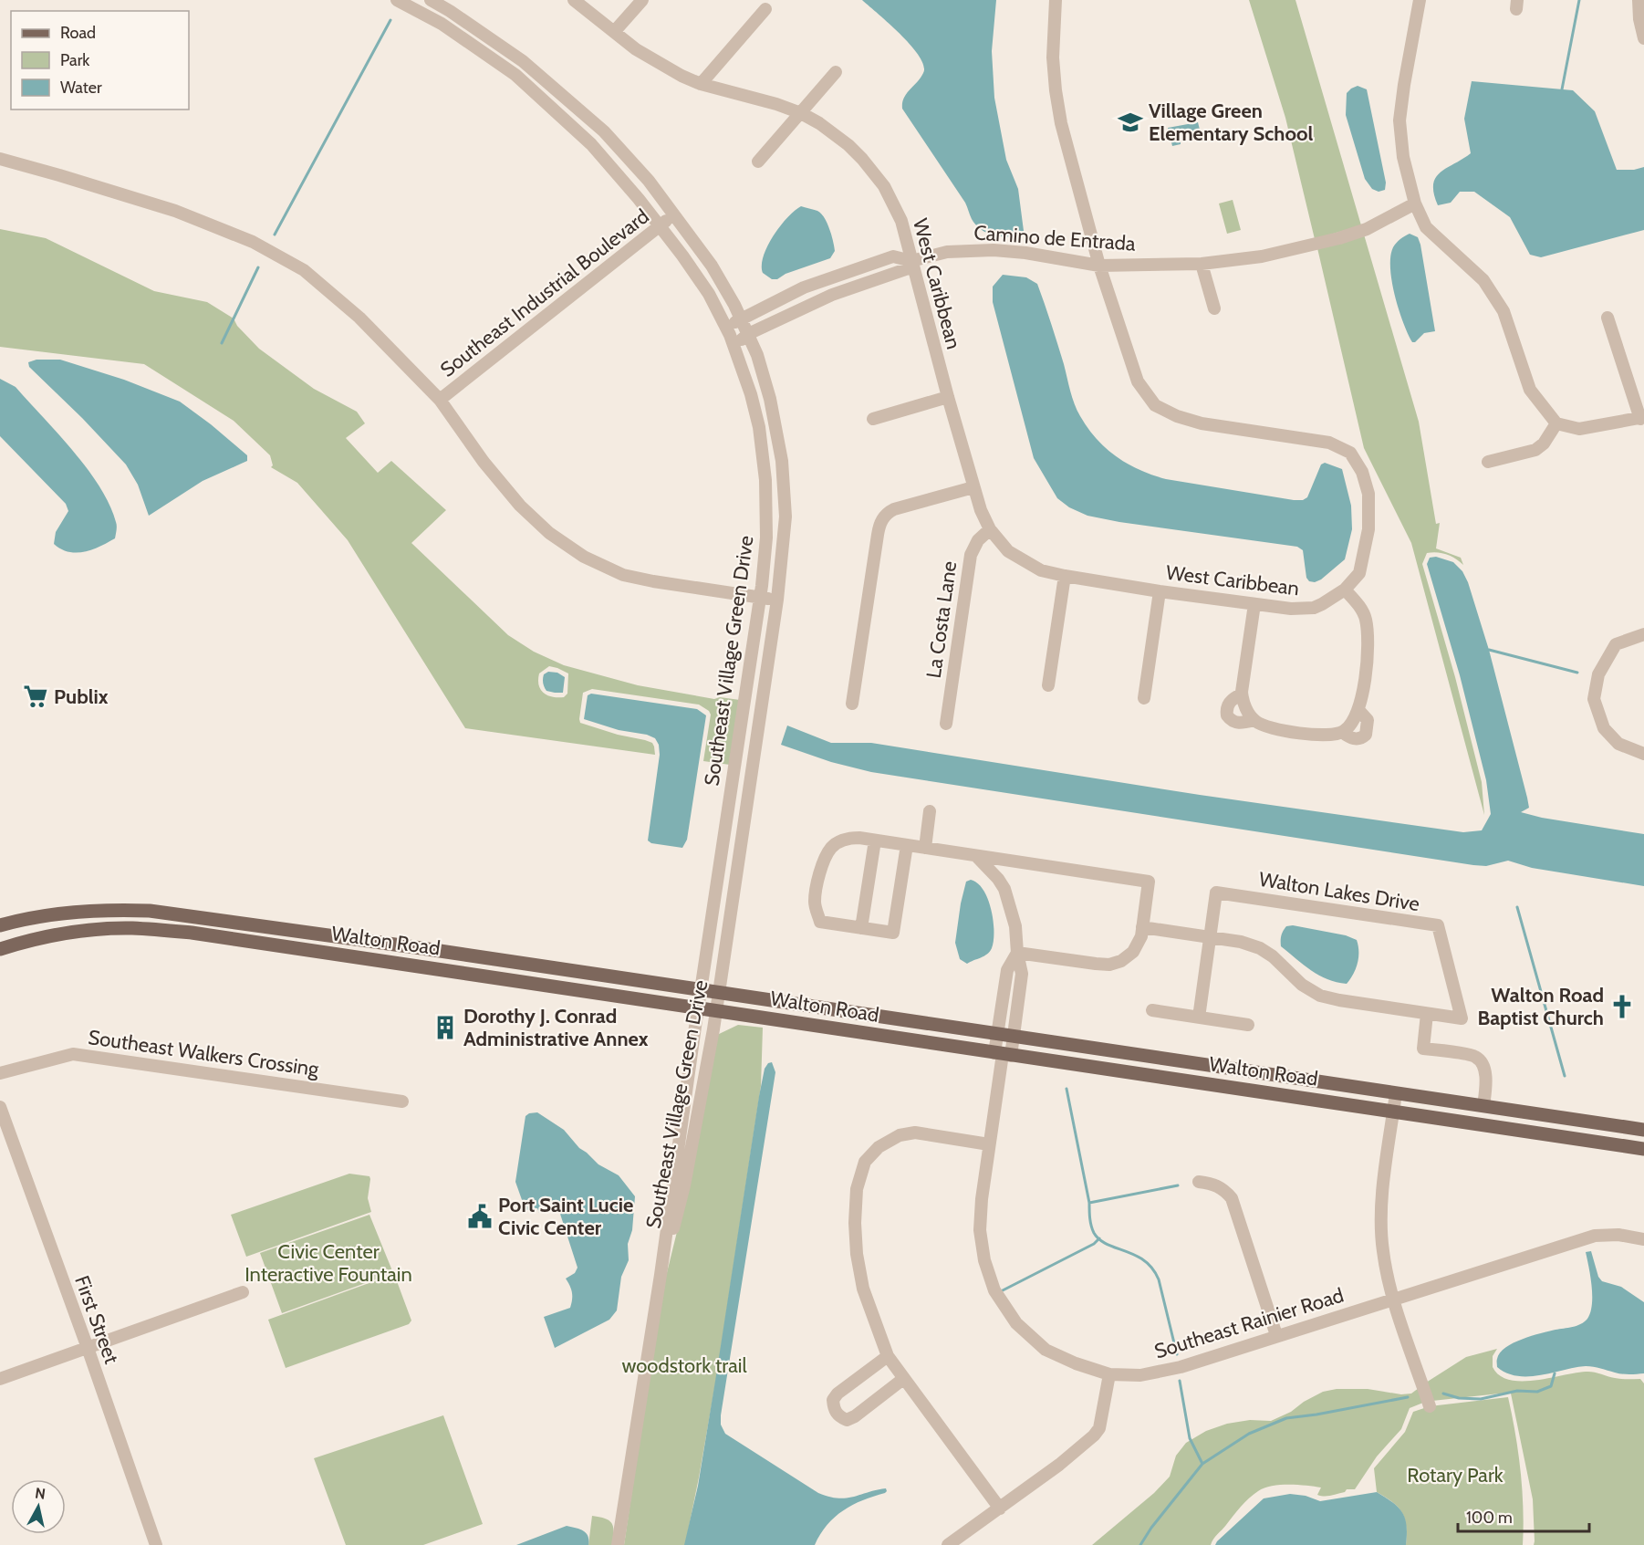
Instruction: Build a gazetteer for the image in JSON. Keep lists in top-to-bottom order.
{
  "streets": {
    "main road": ["Walton Road"],
    "street": [
      "Camino de Entrada",
      "West Caribbean",
      "Southeast Industrial Boulevard",
      "La Costa Lane",
      "Southeast Village Green Drive",
      "Walton Lakes Drive",
      "Southeast Walkers Crossing",
      "First Street",
      "Southeast Rainier Road"
    ]
  },
  "crossings": [
    ["Camino de Entrada", "West Caribbean"],
    ["Camino de Entrada", "Southeast Village Green Drive"],
    ["West Caribbean", "La Costa Lane"],
    ["Southeast Industrial Boulevard", "Southeast Village Green Drive"],
    ["Southeast Village Green Drive", "Walton Road"],
    ["Walton Road", "Southeast Rainier Road"]
  ],
  "parks": ["Civic Center Interactive Fountain", "woodstork trail", "Rotary Park"],
  "places": {
    "school or university": ["Village Green Elementary School"],
    "supermarket": ["Publix"],
    "church": ["Walton Road Baptist Church"],
    "building": ["Dorothy J. Conrad Administrative Annex"],
    "public building": ["Port Saint Lucie Civic Center"]
  },
  "legend": ["Road", "Park", "Water"],
  "scale_bar": "100 m",
  "north": "top"
}
